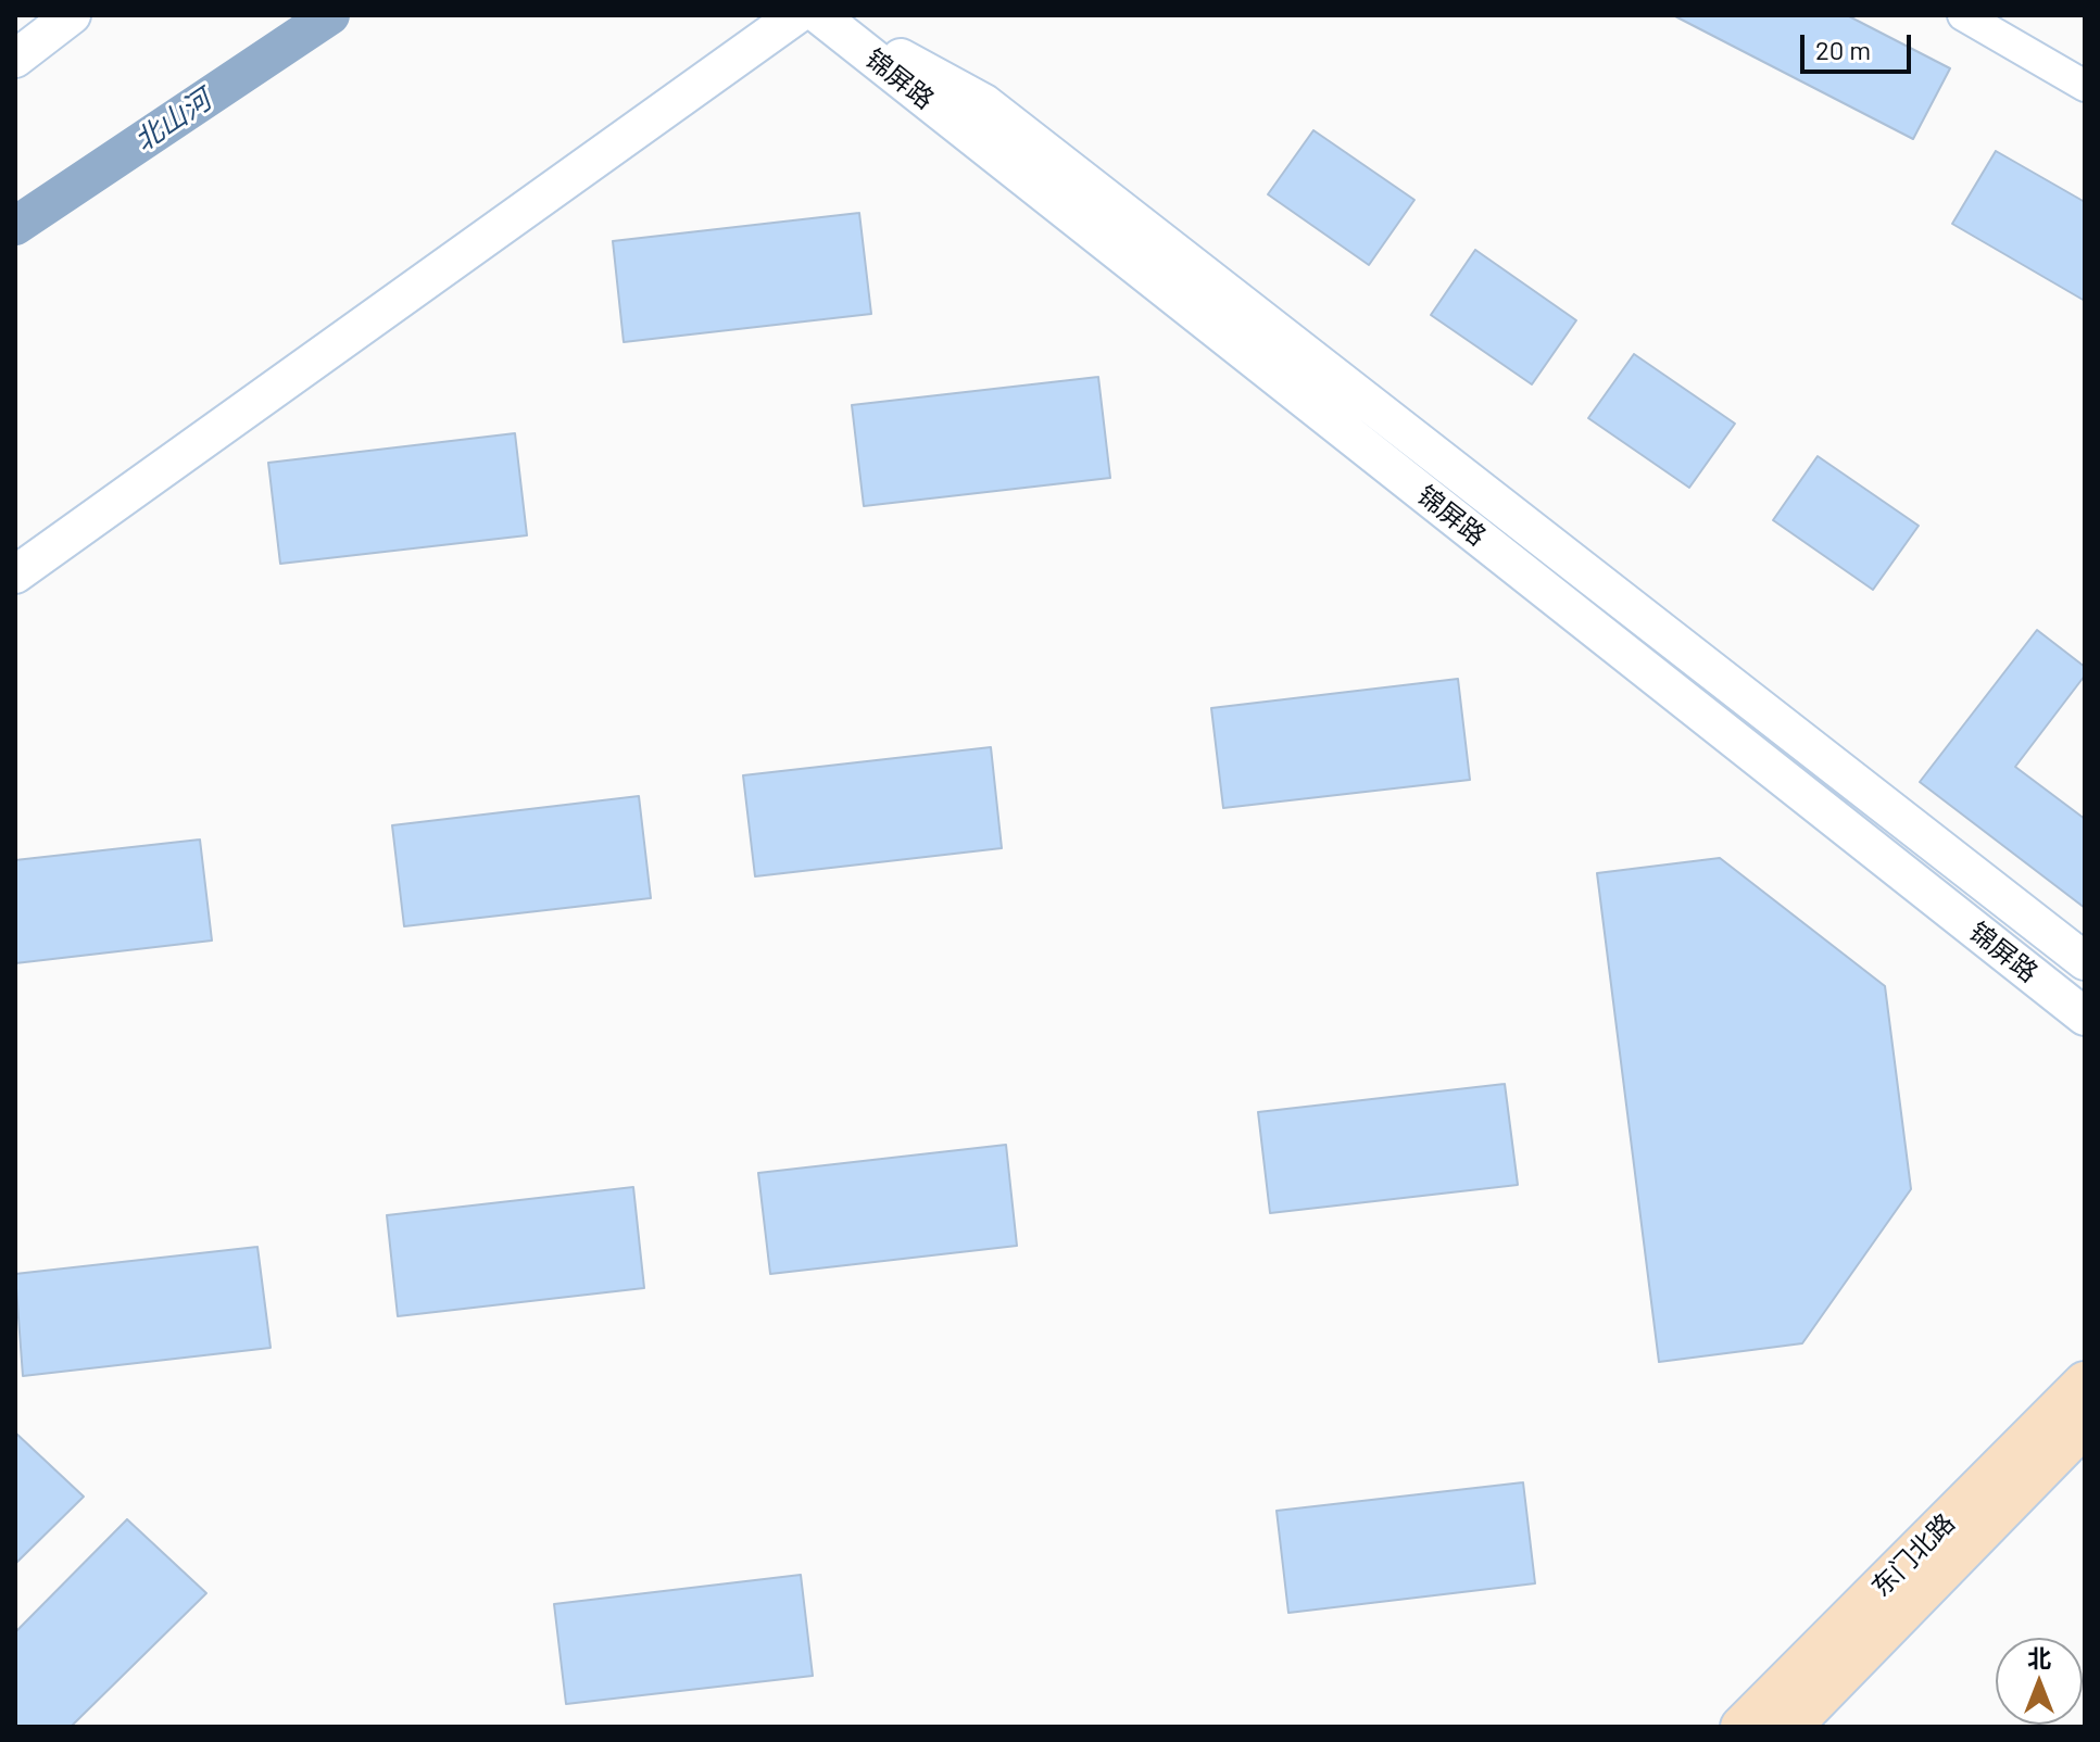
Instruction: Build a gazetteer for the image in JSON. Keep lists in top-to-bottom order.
{
  "streets": {
    "main road": ["东门北路"],
    "street": ["锦屏路"]
  },
  "water": ["北山河"],
  "scale_bar": "20 m",
  "north": "top"
}
